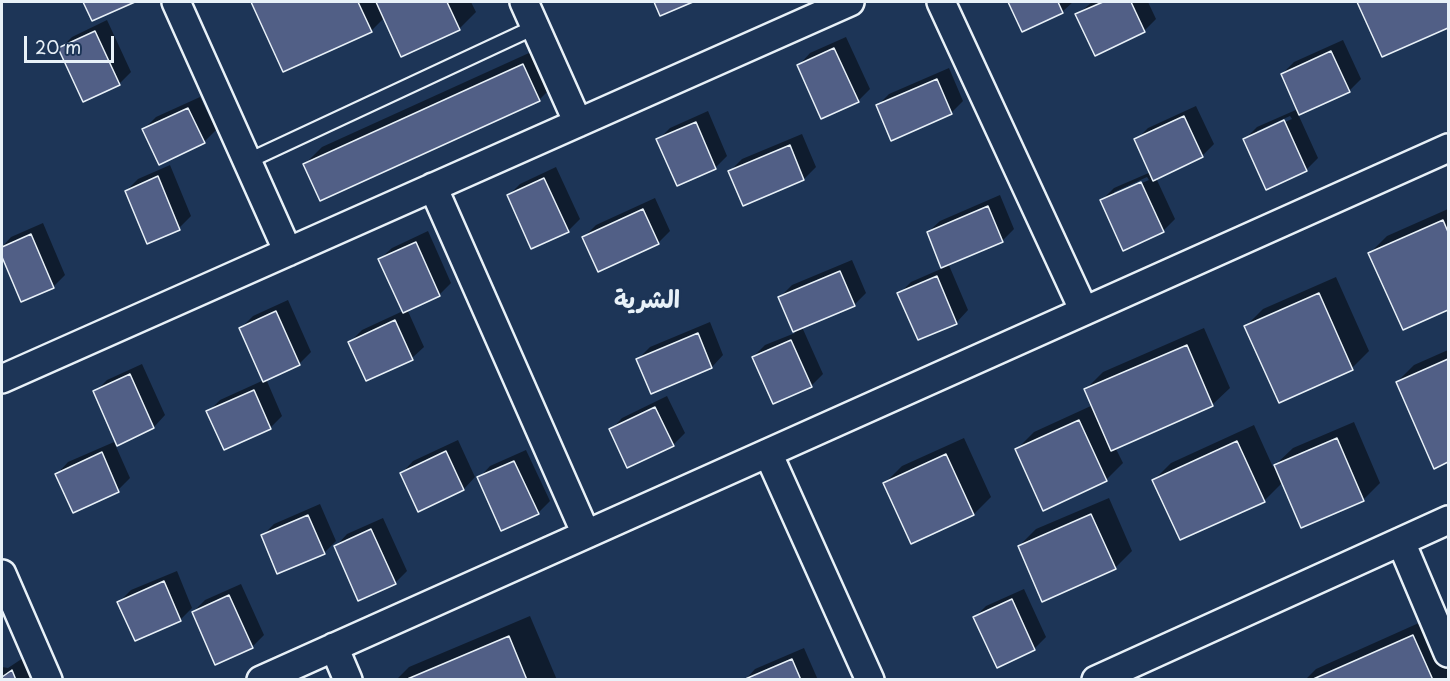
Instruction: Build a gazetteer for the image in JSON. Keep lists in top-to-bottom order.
{
  "districts": ["الشرية"],
  "scale_bar": "20 m"
}
